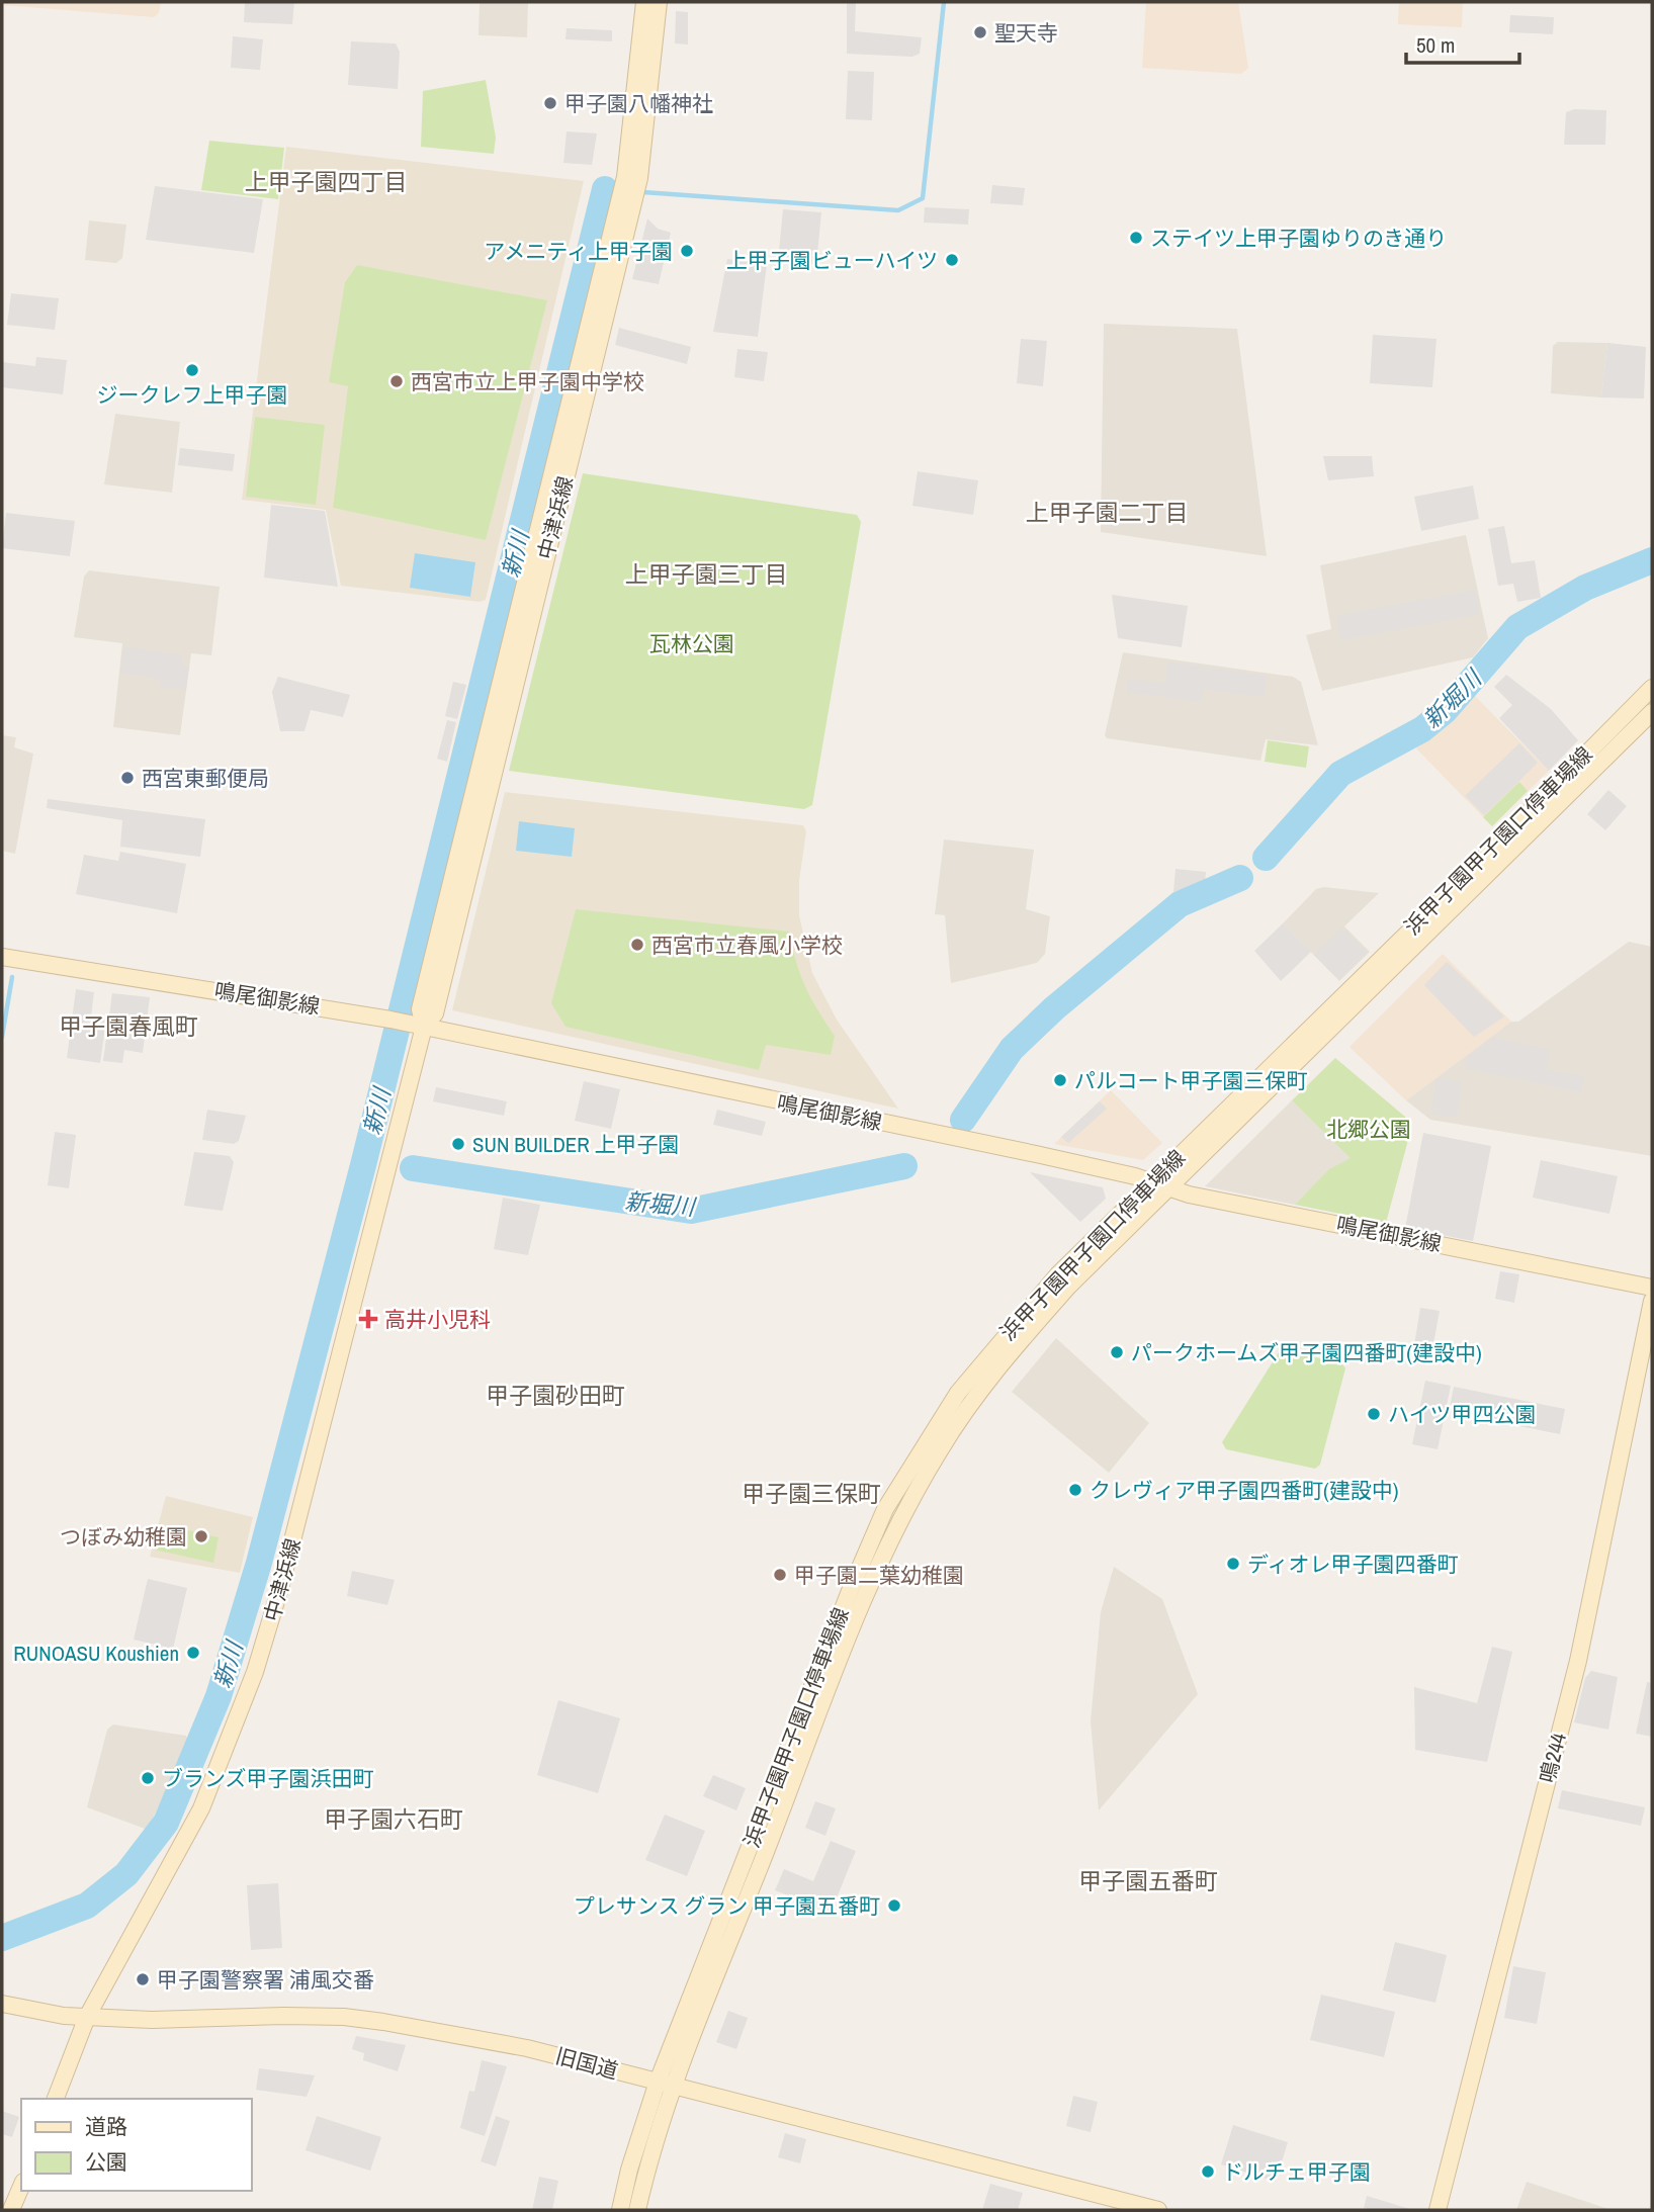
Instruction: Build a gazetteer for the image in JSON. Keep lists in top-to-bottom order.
{
  "streets": {
    "street": [
      "中津浜線",
      "浜甲子園甲子園口停車場線",
      "鳴尾御影線",
      "鳴244",
      "旧国道"
    ]
  },
  "crossings": [
    ["中津浜線", "鳴尾御影線"],
    ["中津浜線", "旧国道"],
    ["浜甲子園甲子園口停車場線", "鳴尾御影線"],
    ["浜甲子園甲子園口停車場線", "旧国道"]
  ],
  "districts": [
    "上甲子園四丁目",
    "上甲子園二丁目",
    "上甲子園三丁目",
    "甲子園春風町",
    "甲子園砂田町",
    "甲子園三保町",
    "甲子園六石町",
    "甲子園五番町"
  ],
  "water": ["新川", "新堀川"],
  "parks": ["瓦林公園", "北郷公園"],
  "places": {
    "other": [
      "聖天寺",
      "甲子園八幡神社",
      "ステイツ上甲子園ゆりのき通り",
      "アメニティ上甲子園",
      "上甲子園ビューハイツ",
      "ジークレフ上甲子園",
      "西宮市立上甲子園中学校",
      "西宮東郵便局",
      "西宮市立春風小学校",
      "パルコート甲子園三保町",
      "SUN BUILDER 上甲子園",
      "パークホームズ甲子園四番町(建設中)",
      "ハイツ甲四公園",
      "クレヴィア甲子園四番町(建設中)",
      "つぼみ幼稚園",
      "ディオレ甲子園四番町",
      "甲子園二葉幼稚園",
      "RUNOASU Koushien",
      "ブランズ甲子園浜田町",
      "プレサンス グラン 甲子園五番町",
      "甲子園警察署 浦風交番",
      "ドルチェ甲子園"
    ],
    "health": ["高井小児科"]
  },
  "legend": ["道路", "公園"],
  "scale_bar": "50 m"
}
